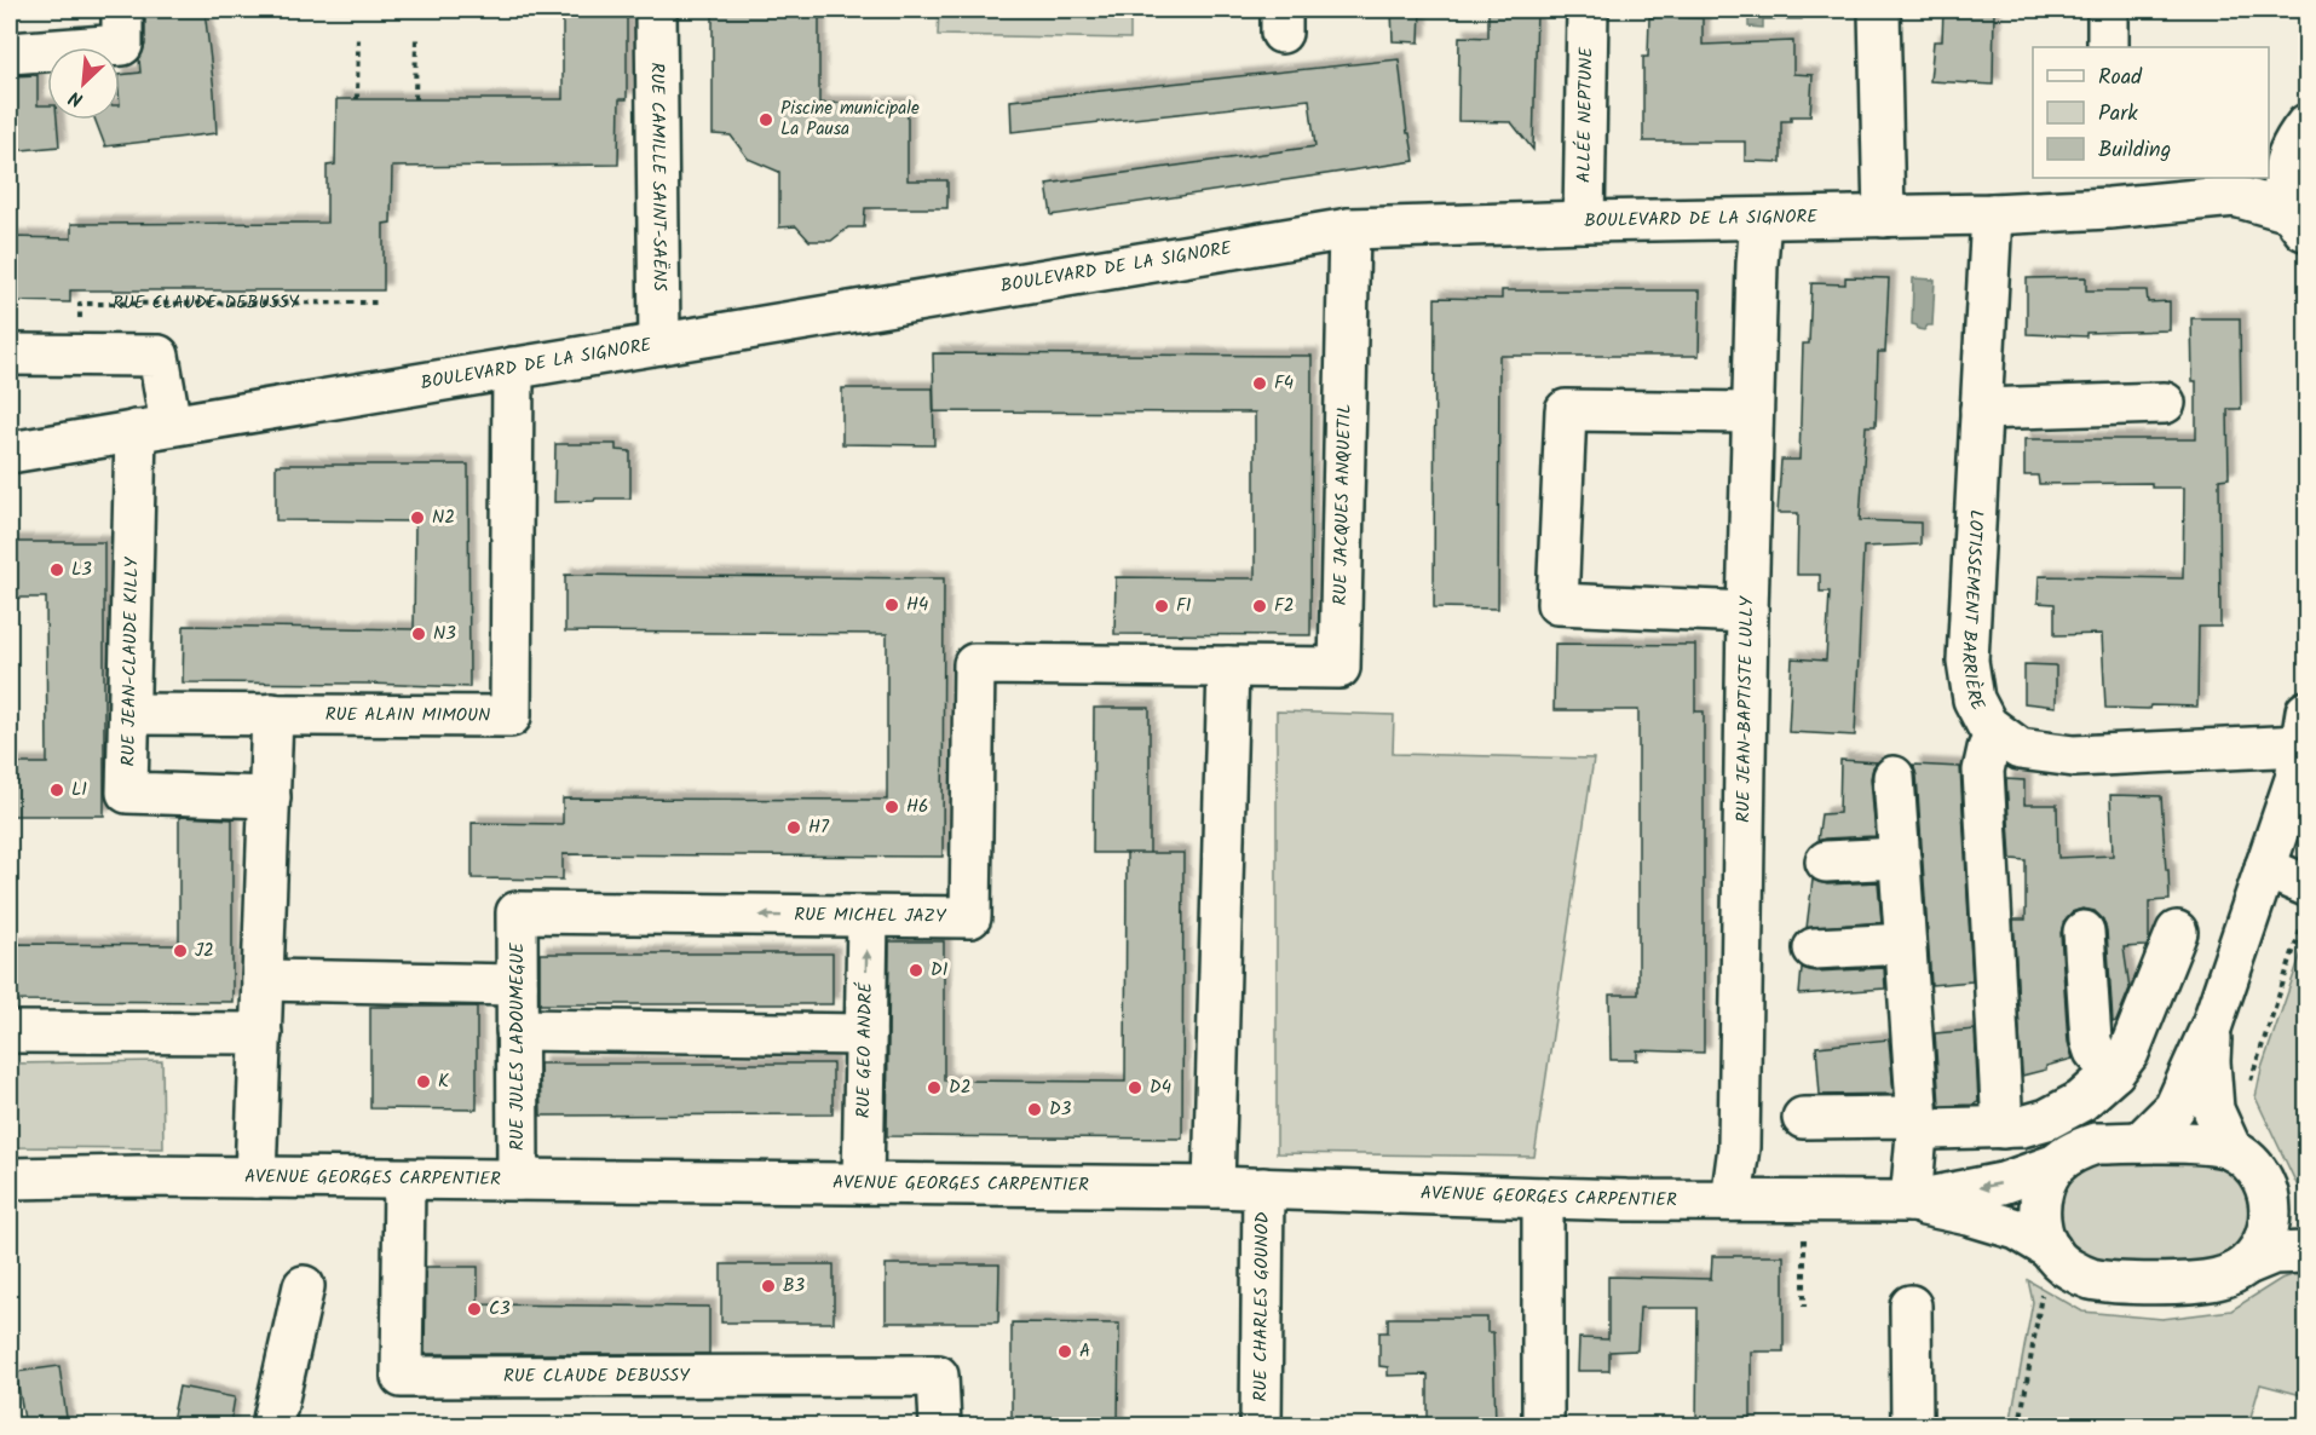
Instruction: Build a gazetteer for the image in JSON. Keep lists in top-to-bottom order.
{
  "streets": {
    "street": [
      "ALLÉE NEPTUNE",
      "RUE CAMILLE SAINT-SAËNS",
      "BOULEVARD DE LA SIGNORE",
      "RUE CLAUDE DEBUSSY",
      "RUE JACQUES ANQUETIL",
      "LOTISSEMENT BARRIÈRE",
      "RUE JEAN-CLAUDE KILLY",
      "RUE JEAN-BAPTISTE LULLY",
      "RUE ALAIN MIMOUN",
      "RUE MICHEL JAZY",
      "RUE JULES LADOUMEGUE",
      "RUE GEO ANDRÉ",
      "AVENUE GEORGES CARPENTIER",
      "RUE CHARLES GOUNOD"
    ]
  },
  "crossings": [
    ["ALLÉE NEPTUNE", "BOULEVARD DE LA SIGNORE"],
    ["RUE CAMILLE SAINT-SAËNS", "BOULEVARD DE LA SIGNORE"],
    ["BOULEVARD DE LA SIGNORE", "RUE JACQUES ANQUETIL"],
    ["BOULEVARD DE LA SIGNORE", "LOTISSEMENT BARRIÈRE"],
    ["BOULEVARD DE LA SIGNORE", "RUE JEAN-CLAUDE KILLY"],
    ["BOULEVARD DE LA SIGNORE", "RUE JEAN-BAPTISTE LULLY"],
    ["BOULEVARD DE LA SIGNORE", "RUE ALAIN MIMOUN"],
    ["RUE CLAUDE DEBUSSY", "AVENUE GEORGES CARPENTIER"],
    ["RUE JACQUES ANQUETIL", "RUE MICHEL JAZY"],
    ["RUE JEAN-CLAUDE KILLY", "RUE ALAIN MIMOUN"],
    ["RUE JEAN-BAPTISTE LULLY", "AVENUE GEORGES CARPENTIER"],
    ["RUE MICHEL JAZY", "RUE JULES LADOUMEGUE"],
    ["RUE MICHEL JAZY", "RUE GEO ANDRÉ"],
    ["RUE JULES LADOUMEGUE", "AVENUE GEORGES CARPENTIER"],
    ["RUE GEO ANDRÉ", "AVENUE GEORGES CARPENTIER"],
    ["AVENUE GEORGES CARPENTIER", "RUE CHARLES GOUNOD"]
  ],
  "places": [
    "Piscine municipale La Pausa",
    "F4",
    "N2",
    "L3",
    "H4",
    "F1",
    "F2",
    "N3",
    "L1",
    "H6",
    "H7",
    "J2",
    "D1",
    "K",
    "D2",
    "D4",
    "D3",
    "B3",
    "C3",
    "A"
  ],
  "legend": ["Road", "Park", "Building"],
  "north": "bottom left"
}
